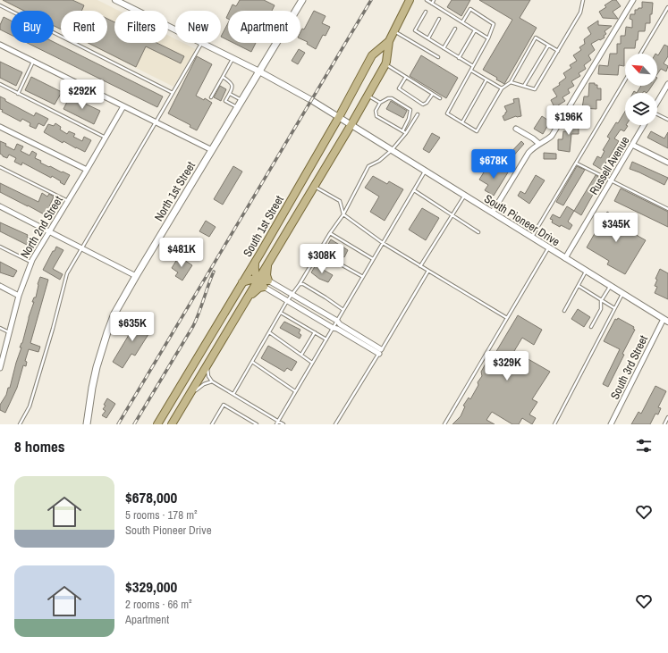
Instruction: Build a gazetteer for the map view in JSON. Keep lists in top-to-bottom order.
{
  "streets": {
    "main road": ["North 1st Street", "South 1st Street"],
    "street": [
      "Russell Avenue",
      "South Pioneer Drive",
      "North 2nd Street",
      "South 3rd Street"
    ]
  },
  "crossings": [
    ["Russell Avenue", "South Pioneer Drive"],
    ["North 1st Street", "South Pioneer Drive"],
    ["South Pioneer Drive", "South 1st Street"],
    ["South Pioneer Drive", "South 3rd Street"]
  ],
  "north": "top left",
  "page": {
    "chip": [
      "Buy",
      "Rent",
      "Filters",
      "New",
      "Apartment"
    ],
    "price": [
      "$292K",
      "$196K",
      "$678K",
      "$345K",
      "$481K",
      "$308K",
      "$635K",
      "$329K"
    ],
    "heading": "8 homes",
    "list": [
      {
        "name": "$678,000",
        "note": "5 rooms · 178 m² · South Pioneer Drive"
      },
      {
        "name": "$329,000",
        "note": "2 rooms · 66 m² · Apartment"
      }
    ]
  }
}
